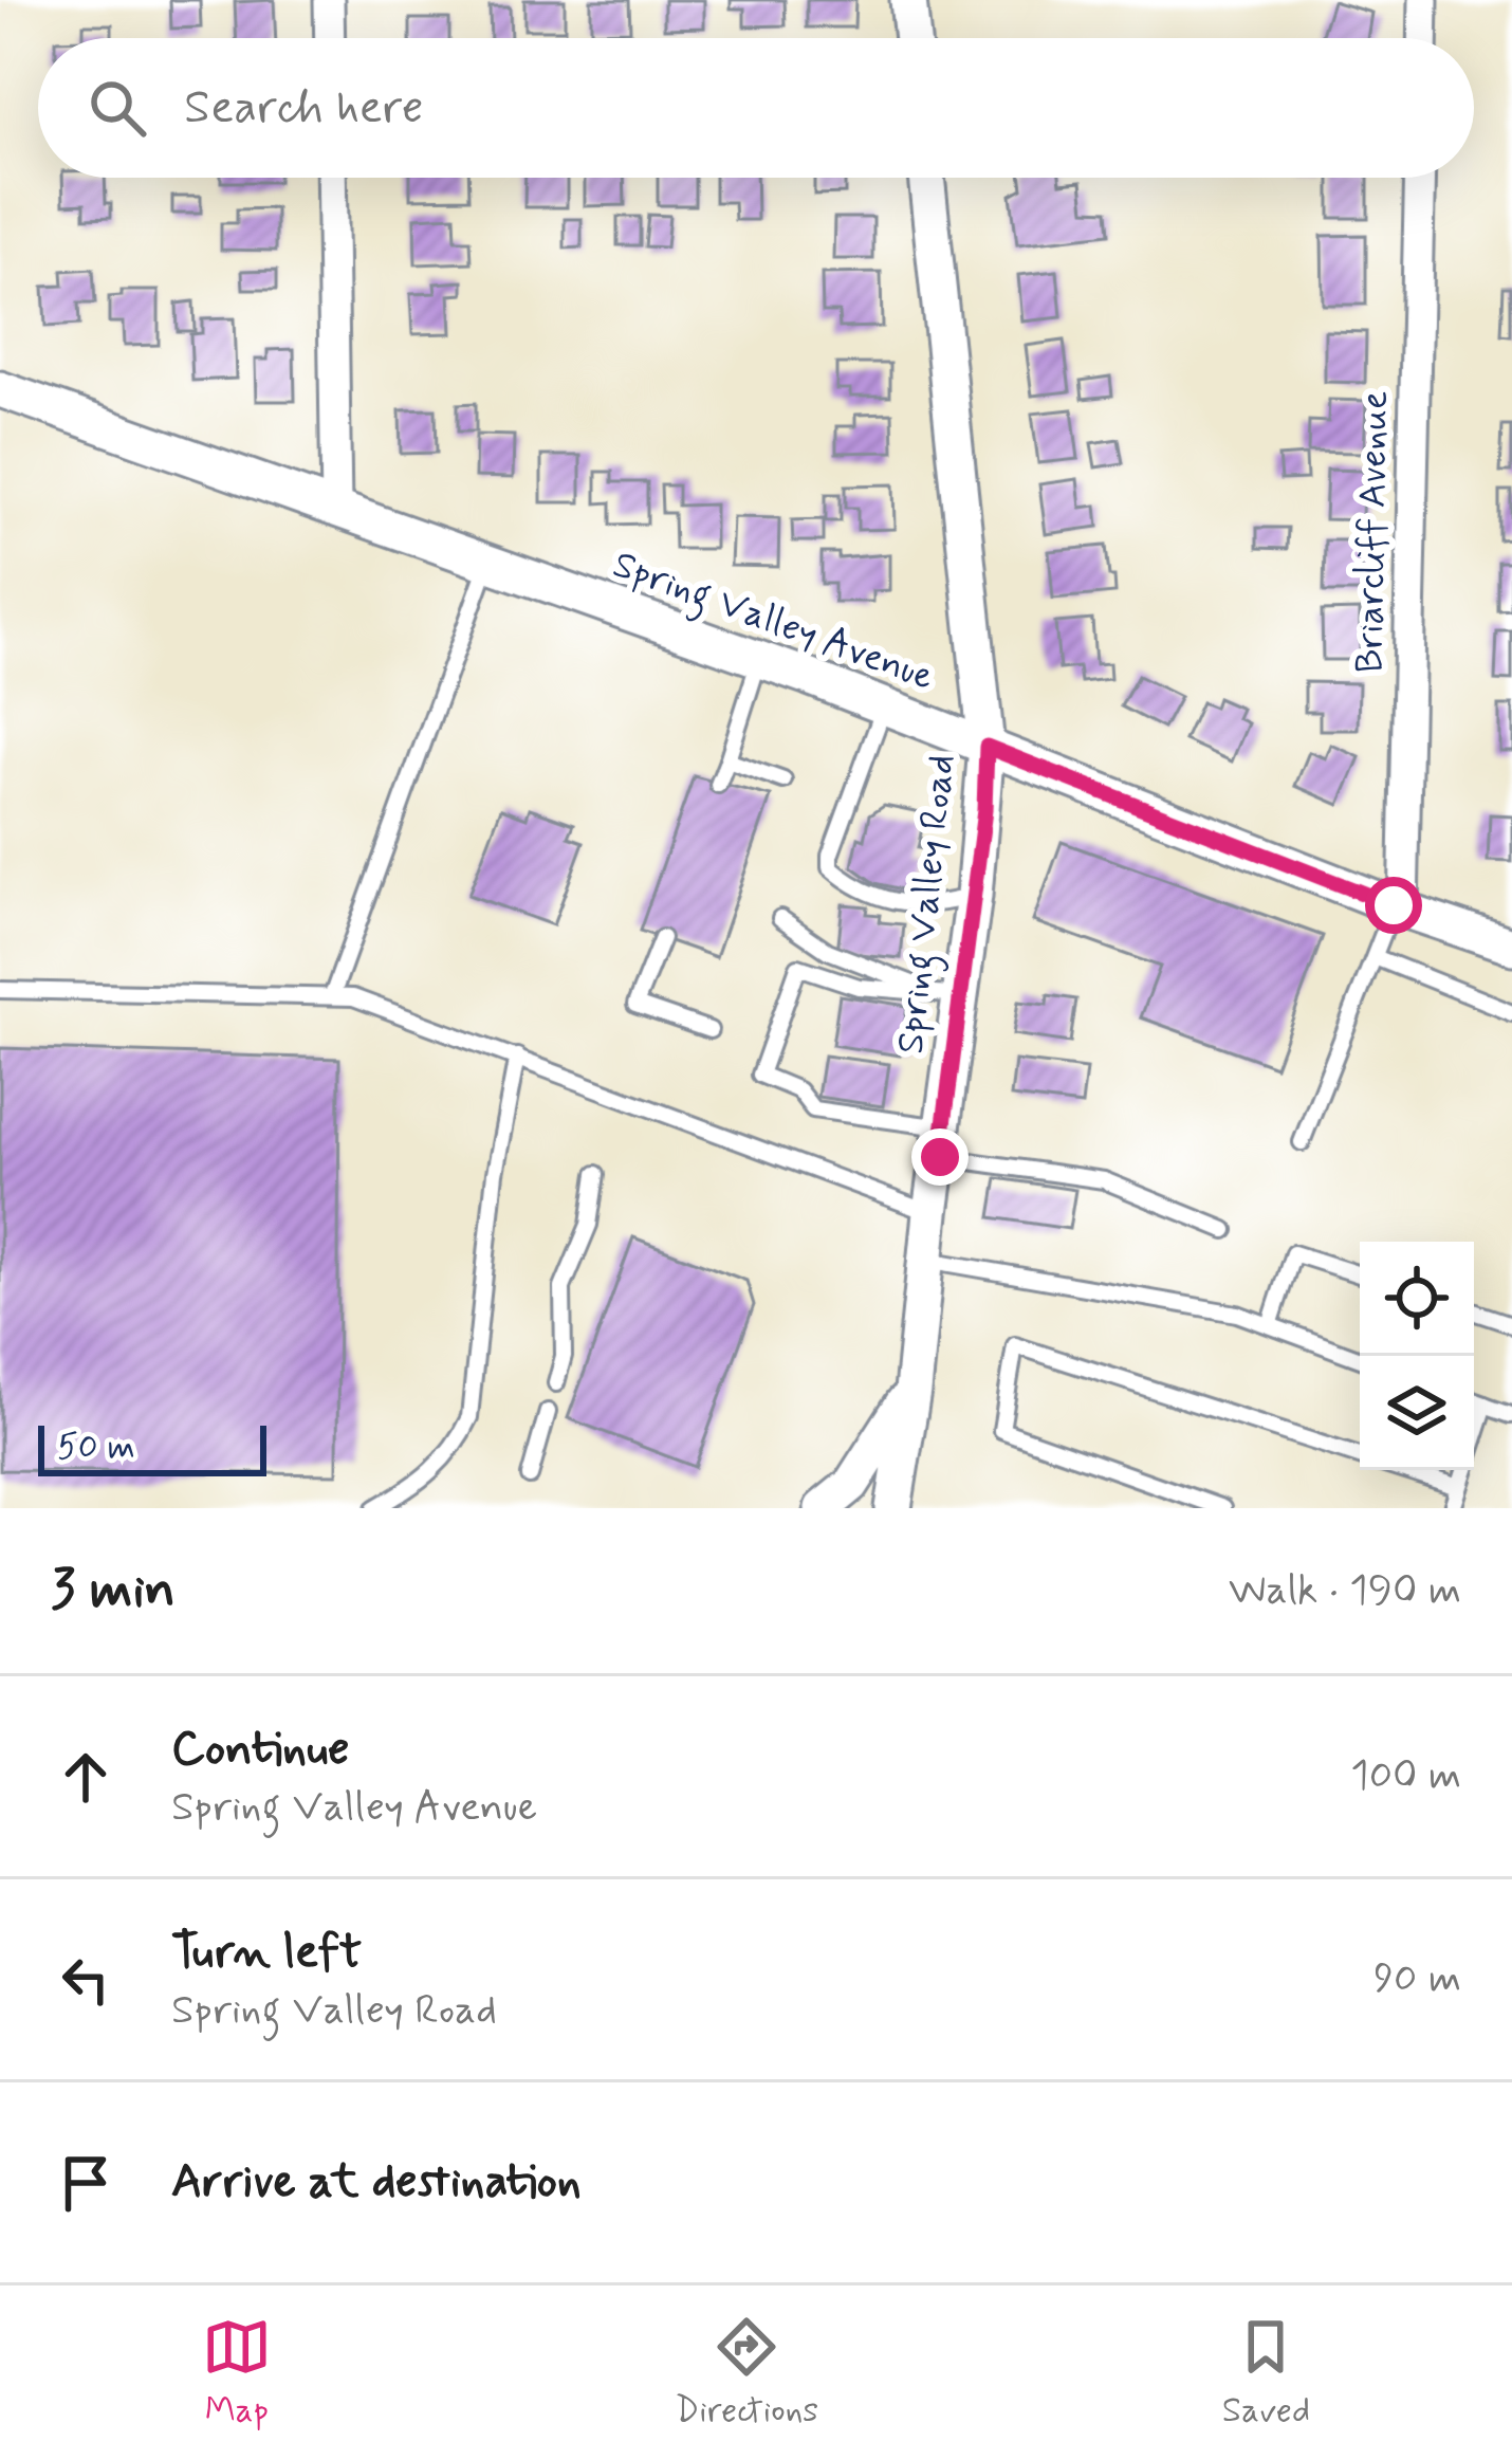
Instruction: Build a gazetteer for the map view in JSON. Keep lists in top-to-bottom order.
{
  "streets": {
    "street": ["Briarcliff Avenue", "Spring Valley Avenue", "Spring Valley Road"]
  },
  "crossings": [
    ["Briarcliff Avenue", "Spring Valley Avenue"],
    ["Spring Valley Avenue", "Spring Valley Road"]
  ],
  "scale_bar": "50 m",
  "page": {
    "search": "Search here",
    "scale": "50 m",
    "heading": ["3 min", "Walk · 190 m"],
    "list": [
      ["Continue", "Spring Valley Avenue", "100 m"],
      ["Turn left", "Spring Valley Road", "90 m"],
      "Arrive at destination"
    ],
    "nav": ["Map", "Directions", "Saved"]
  }
}
